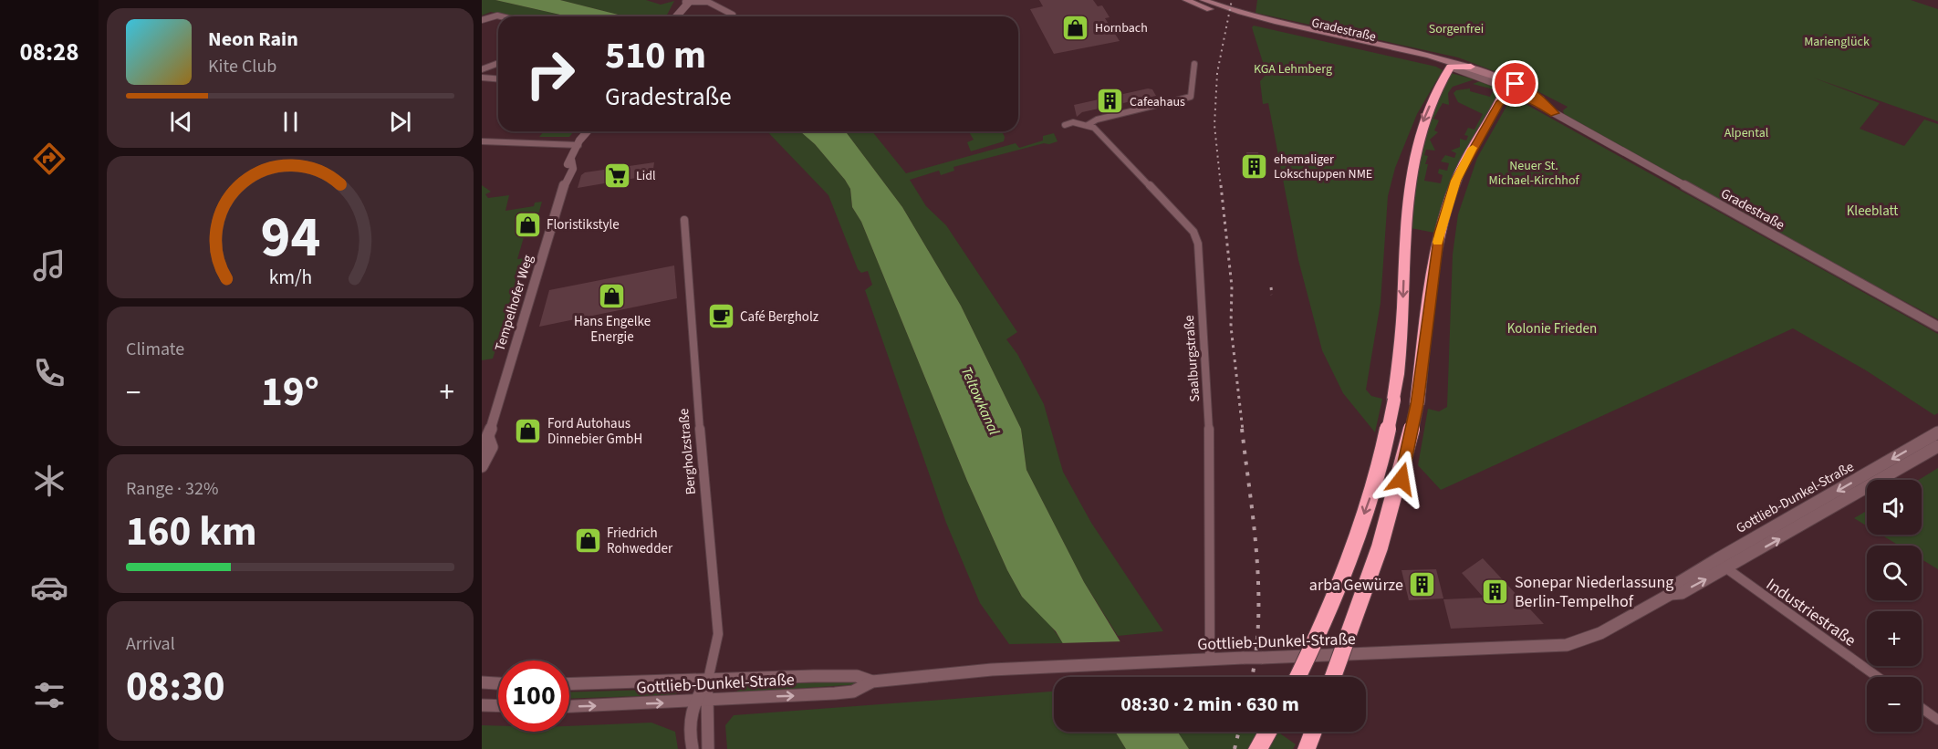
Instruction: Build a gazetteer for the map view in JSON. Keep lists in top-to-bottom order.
{
  "streets": {
    "main road": ["Gradestraße"],
    "street": [
      "Tempelhofer Weg",
      "Saalburgstraße",
      "Bergholzstraße",
      "Gottlieb-Dunkel-Straße",
      "Industriestraße"
    ]
  },
  "crossings": [
    ["Saalburgstraße", "Gottlieb-Dunkel-Straße"],
    ["Bergholzstraße", "Gottlieb-Dunkel-Straße"],
    ["Gottlieb-Dunkel-Straße", "Industriestraße"]
  ],
  "water": ["Teltowkanal"],
  "parks": [
    "Sorgenfrei",
    "Marienglück",
    "KGA Lehmberg",
    "Alpental",
    "Neuer St. Michael-Kirchhof",
    "Kleeblatt",
    "Kolonie Frieden"
  ],
  "places": {
    "shop": [
      "Hornbach",
      "Floristikstyle",
      "Hans Engelke Energie",
      "Ford Autohaus Dinnebier GmbH",
      "Friedrich Rohwedder"
    ],
    "building": [
      "Cafeahaus",
      "ehemaliger Lokschuppen NME",
      "arba Gewürze",
      "Sonepar Niederlassung Berlin-Tempelhof"
    ],
    "supermarket": ["Lidl"],
    "cafe": ["Café Bergholz"]
  },
  "page": {
    "tabs": "08:28",
    "turn": ["510 m", "Gradestraße"],
    "song": ["Neon Rain", "Kite Club"],
    "tile": [
      "Climate",
      ["Range · 32%", "160 km"],
      ["Arrival", "08:30"]
    ],
    "heat": ["−", "19°", "+"],
    "map_buttons": ["+", "−"],
    "limit": "100",
    "trip": "08:30 · 2 min · 630 m",
    "gauge": ["94", "km/h"]
  }
}
